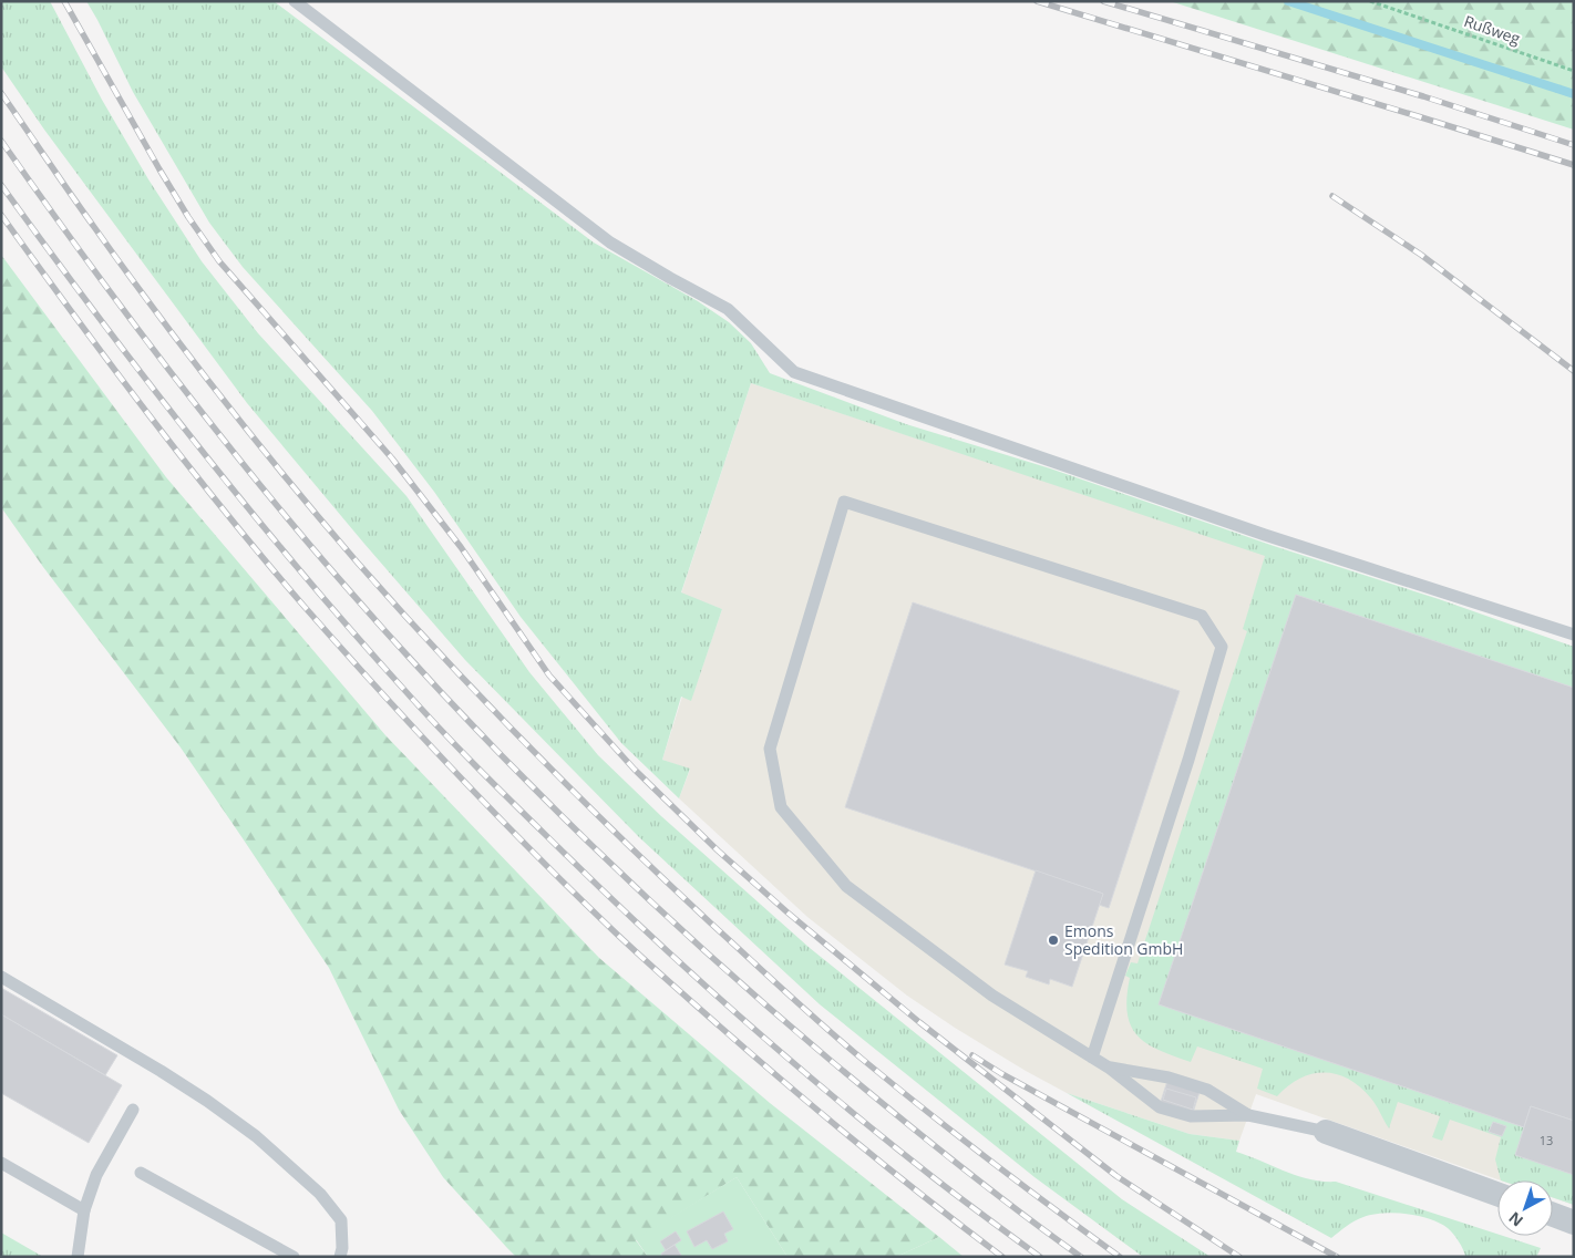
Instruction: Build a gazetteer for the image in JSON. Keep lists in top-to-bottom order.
{
  "streets": {
    "path": ["Rußweg"]
  },
  "places": ["Emons Spedition GmbH"],
  "house_numbers": ["13"],
  "north": "bottom left"
}
